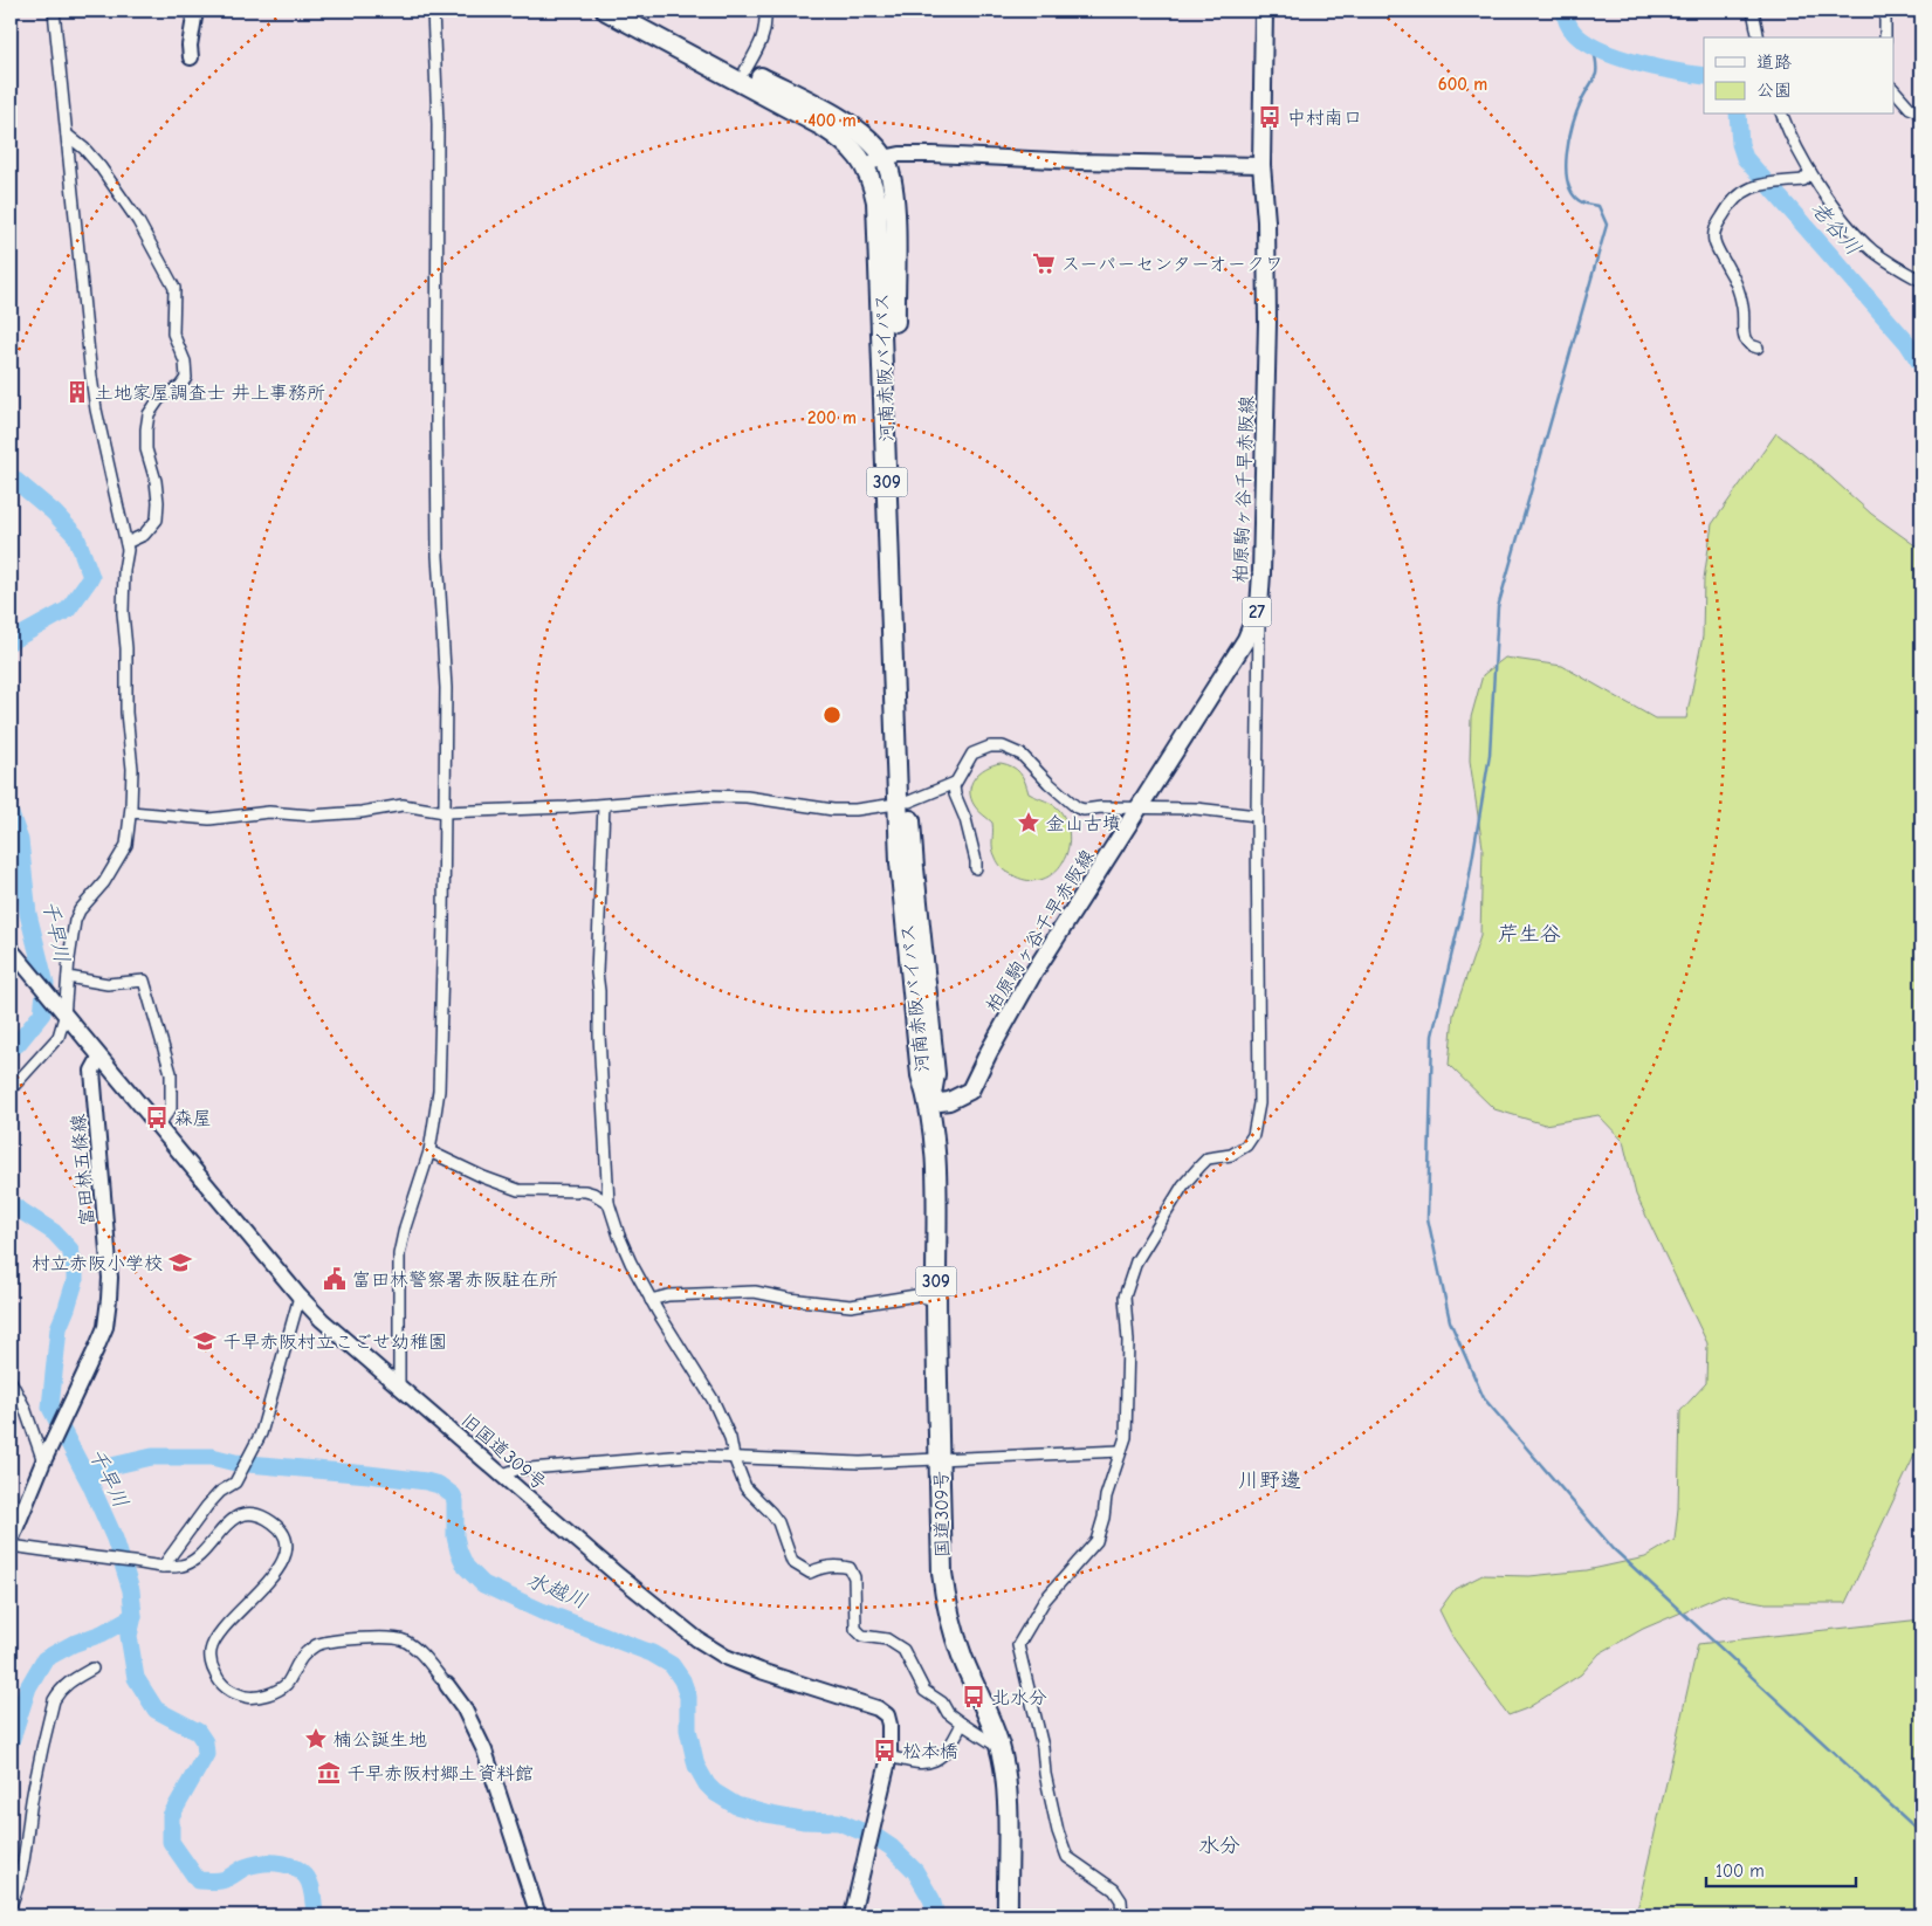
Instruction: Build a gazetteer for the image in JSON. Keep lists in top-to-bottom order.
{
  "streets": {
    "highway": ["河南赤阪バイパス", "309", "国道309号"],
    "main road": ["柏原駒ヶ谷千早赤阪線", "27"],
    "street": ["富田林五條線", "旧国道309号"]
  },
  "crossings": [
    ["河南赤阪バイパス", "柏原駒ヶ谷千早赤阪線"],
    ["河南赤阪バイパス", "国道309号"],
    ["柏原駒ヶ谷千早赤阪線", "国道309号"],
    ["富田林五條線", "旧国道309号"]
  ],
  "districts": ["芹生谷", "川野邊", "水分"],
  "water": ["老谷川", "千早川", "水越川"],
  "places": {
    "bus stop": [
      "中村南口",
      "森屋",
      "北水分",
      "松本橋"
    ],
    "supermarket": ["スーパーセンターオークワ"],
    "building": ["土地家屋調査士 井上事務所"],
    "place": ["金山古墳", "楠公誕生地"],
    "school or university": ["村立赤阪小学校", "千早赤阪村立こごせ幼稚園"],
    "public building": ["富田林警察署赤阪駐在所"],
    "museum": ["千早赤阪村郷土資料館"]
  },
  "legend": ["道路", "公園"],
  "scale_bar": "100 m",
  "rings": ["600 m", "400 m", "200 m"]
}
